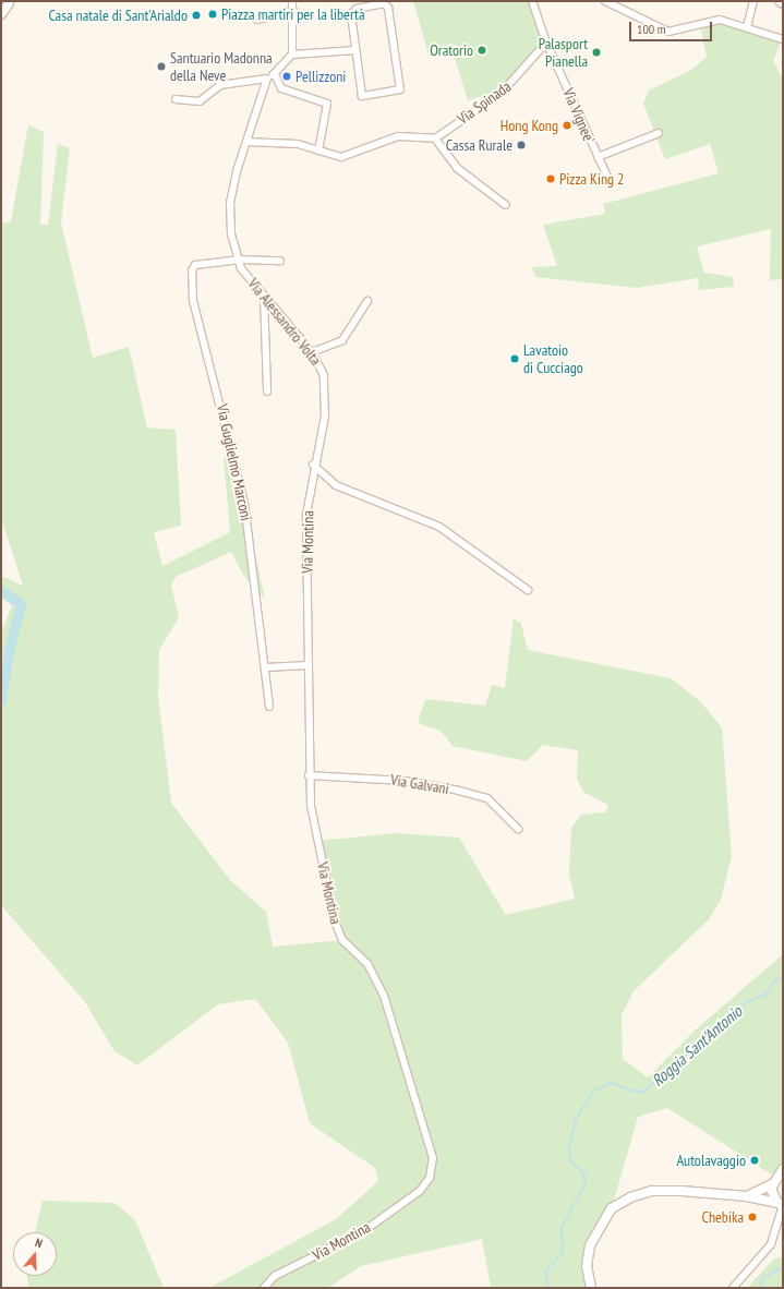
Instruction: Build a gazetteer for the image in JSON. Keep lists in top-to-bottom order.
{
  "streets": {
    "street": [
      "Via Spinada",
      "Via Vignee'",
      "Via Alessandro Volta",
      "Via Guglielmo Marconi",
      "Via Montina",
      "Via Galvani"
    ]
  },
  "crossings": [
    ["Via Spinada", "Via Vignee'"],
    ["Via Alessandro Volta", "Via Guglielmo Marconi"],
    ["Via Alessandro Volta", "Via Montina"],
    ["Via Montina", "Via Galvani"]
  ],
  "water": ["Roggia Sant'Antonio"],
  "places": [
    "Piazza martiri per la libertà",
    "Casa natale di Sant'Arialdo",
    "Oratorio",
    "Palasport Pianella",
    "Santuario Madonna della Neve",
    "Pellizzoni",
    "Hong Kong",
    "Cassa Rurale",
    "Pizza King 2",
    "Lavatoio di Cucciago",
    "Autolavaggio",
    "Chebika"
  ],
  "scale_bar": "100 m",
  "north": "top"
}
